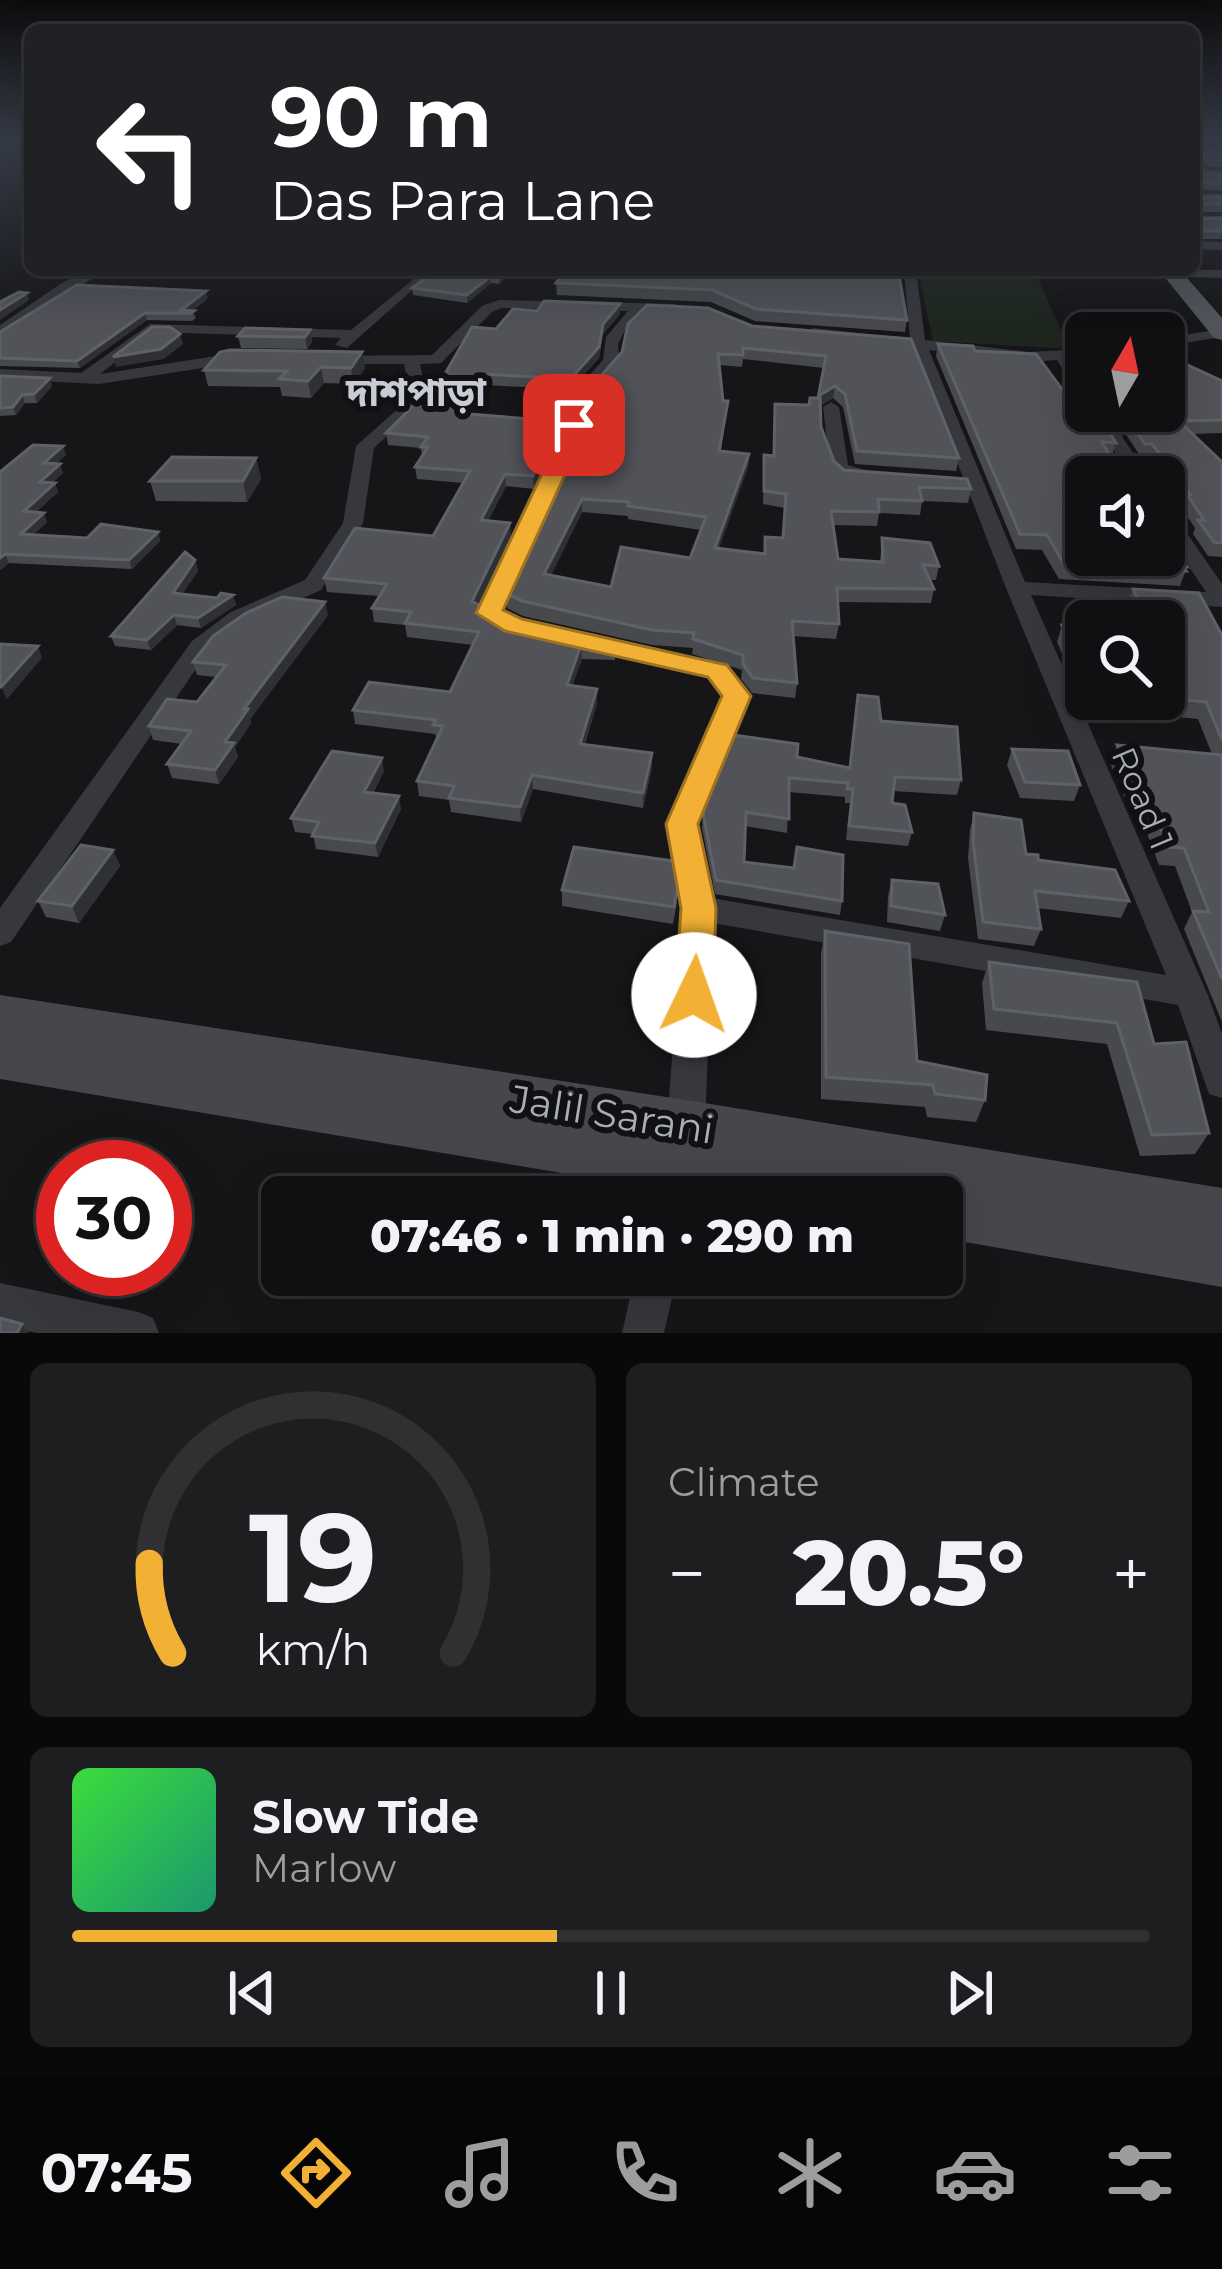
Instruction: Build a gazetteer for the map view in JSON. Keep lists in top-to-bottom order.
{
  "streets": {
    "main road": ["Jalil Sarani"],
    "street": ["Road 1"]
  },
  "districts": ["দাশপাড়া"],
  "north": "top",
  "page": {
    "turn": ["90 m", "Das Para Lane"],
    "limit": "30",
    "trip": "07:46 · 1 min · 290 m",
    "tile": "Climate",
    "heat": ["−", "20.5°", "+"],
    "song": ["Slow Tide", "Marlow"],
    "tabs": "07:45",
    "gauge": ["19", "km/h"]
  }
}
